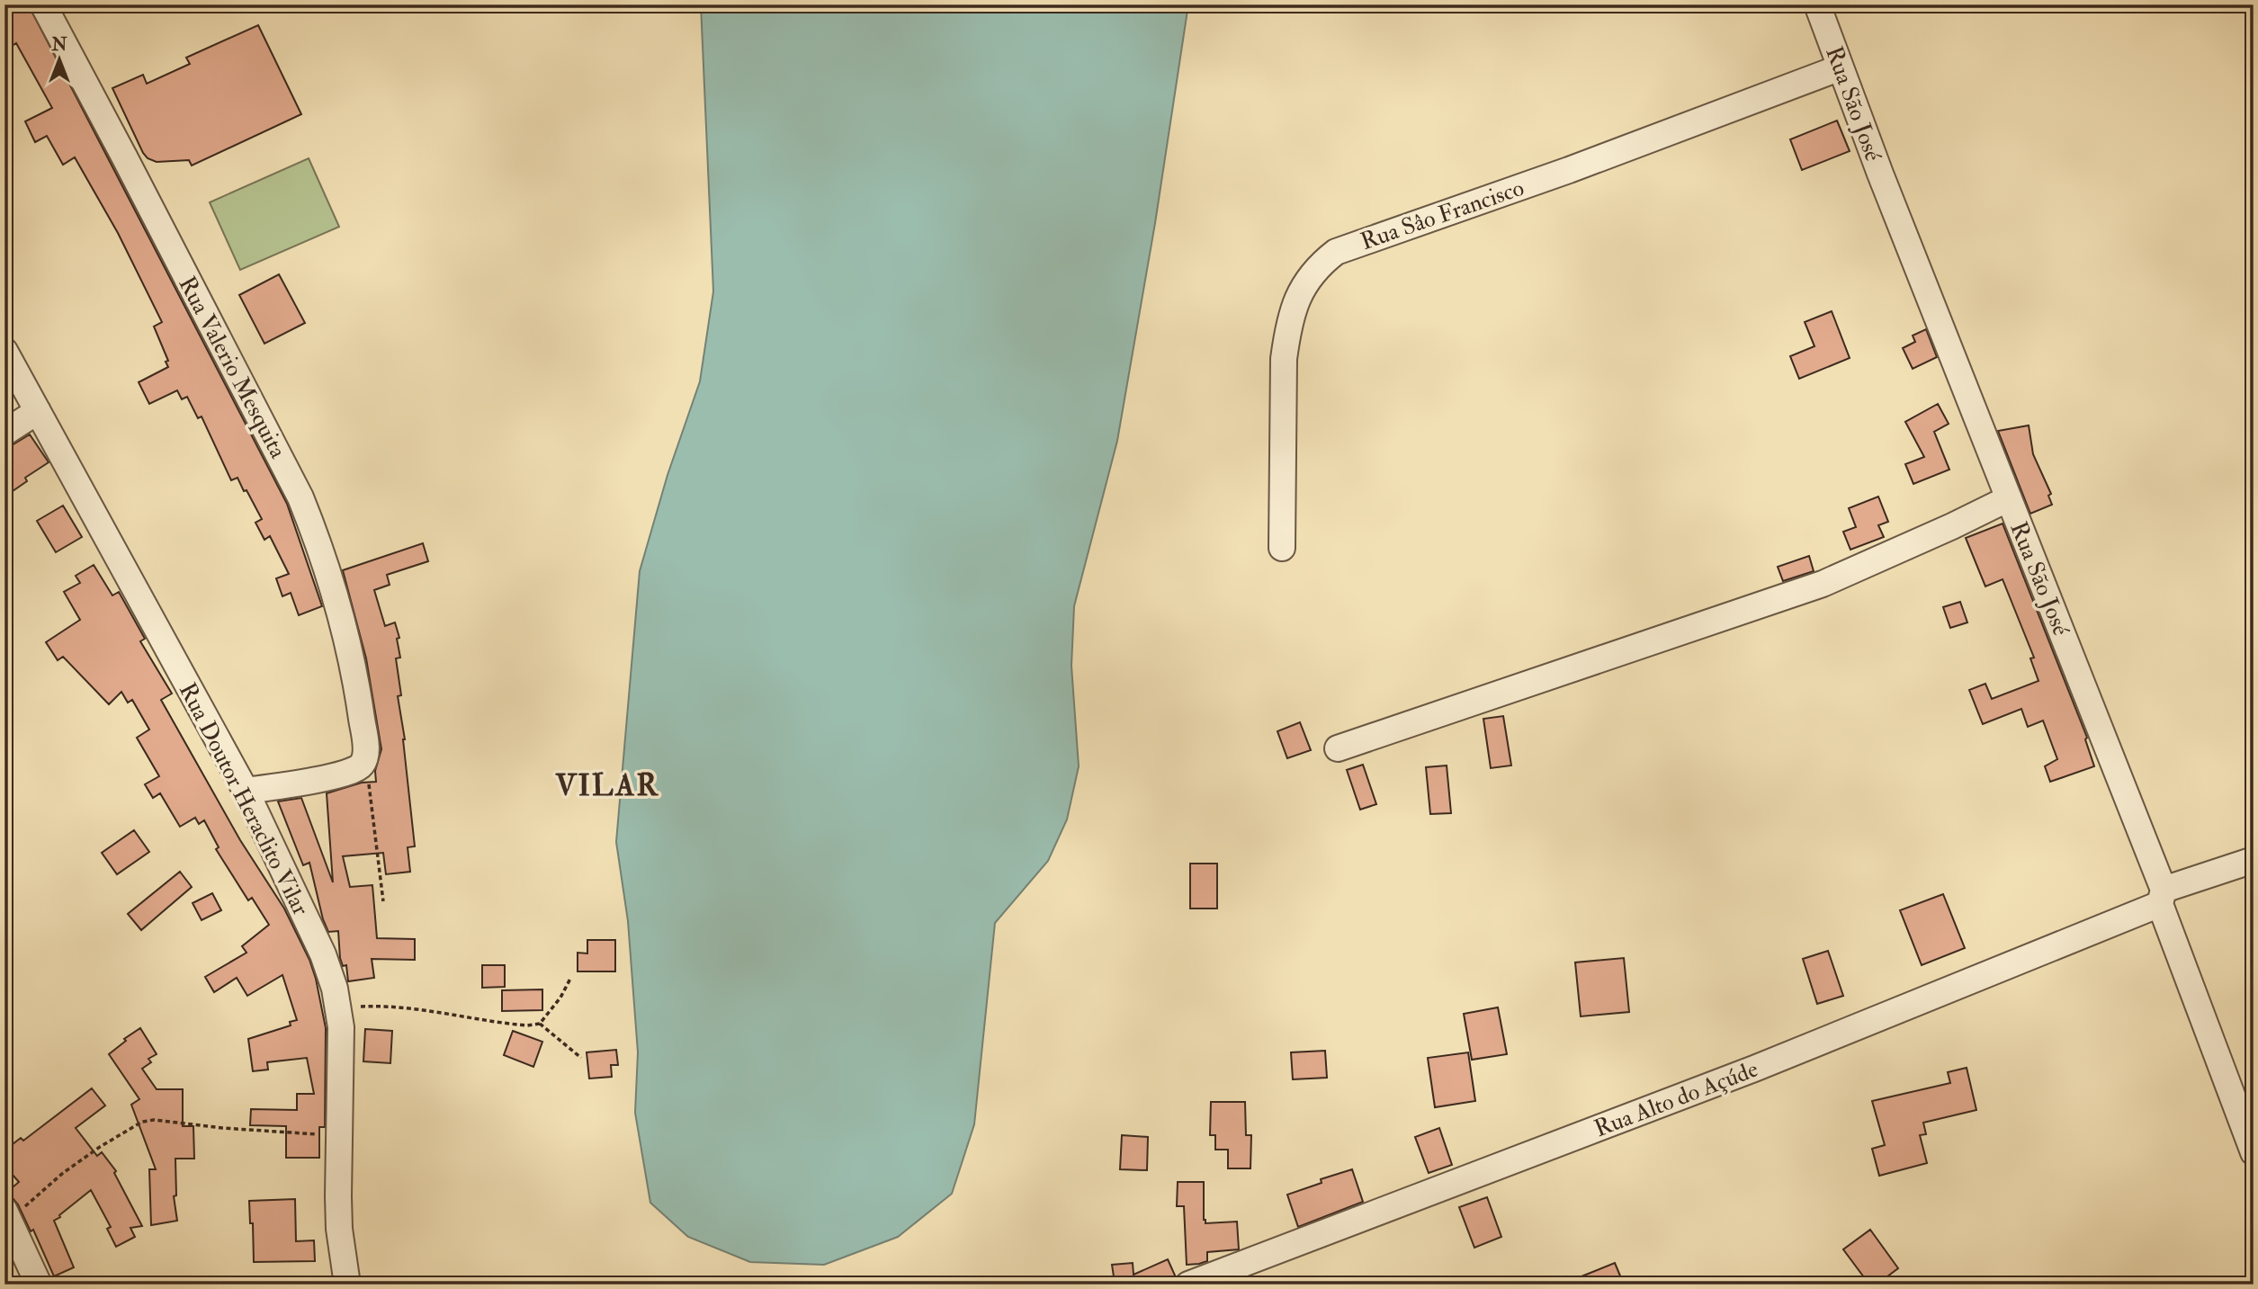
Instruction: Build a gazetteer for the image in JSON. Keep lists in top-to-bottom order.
{
  "streets": {
    "street": [
      "Rua São José",
      "Rua Sâo Francisco",
      "Rua Valerio Mesquita",
      "Rua Doutor Heraclito Vilar",
      "Rua Alto do Açúde"
    ]
  },
  "crossings": [
    ["Rua São José", "Rua Sâo Francisco"],
    ["Rua São José", "Rua Alto do Açúde"]
  ],
  "districts": ["VILAR"],
  "north": "top"
}
